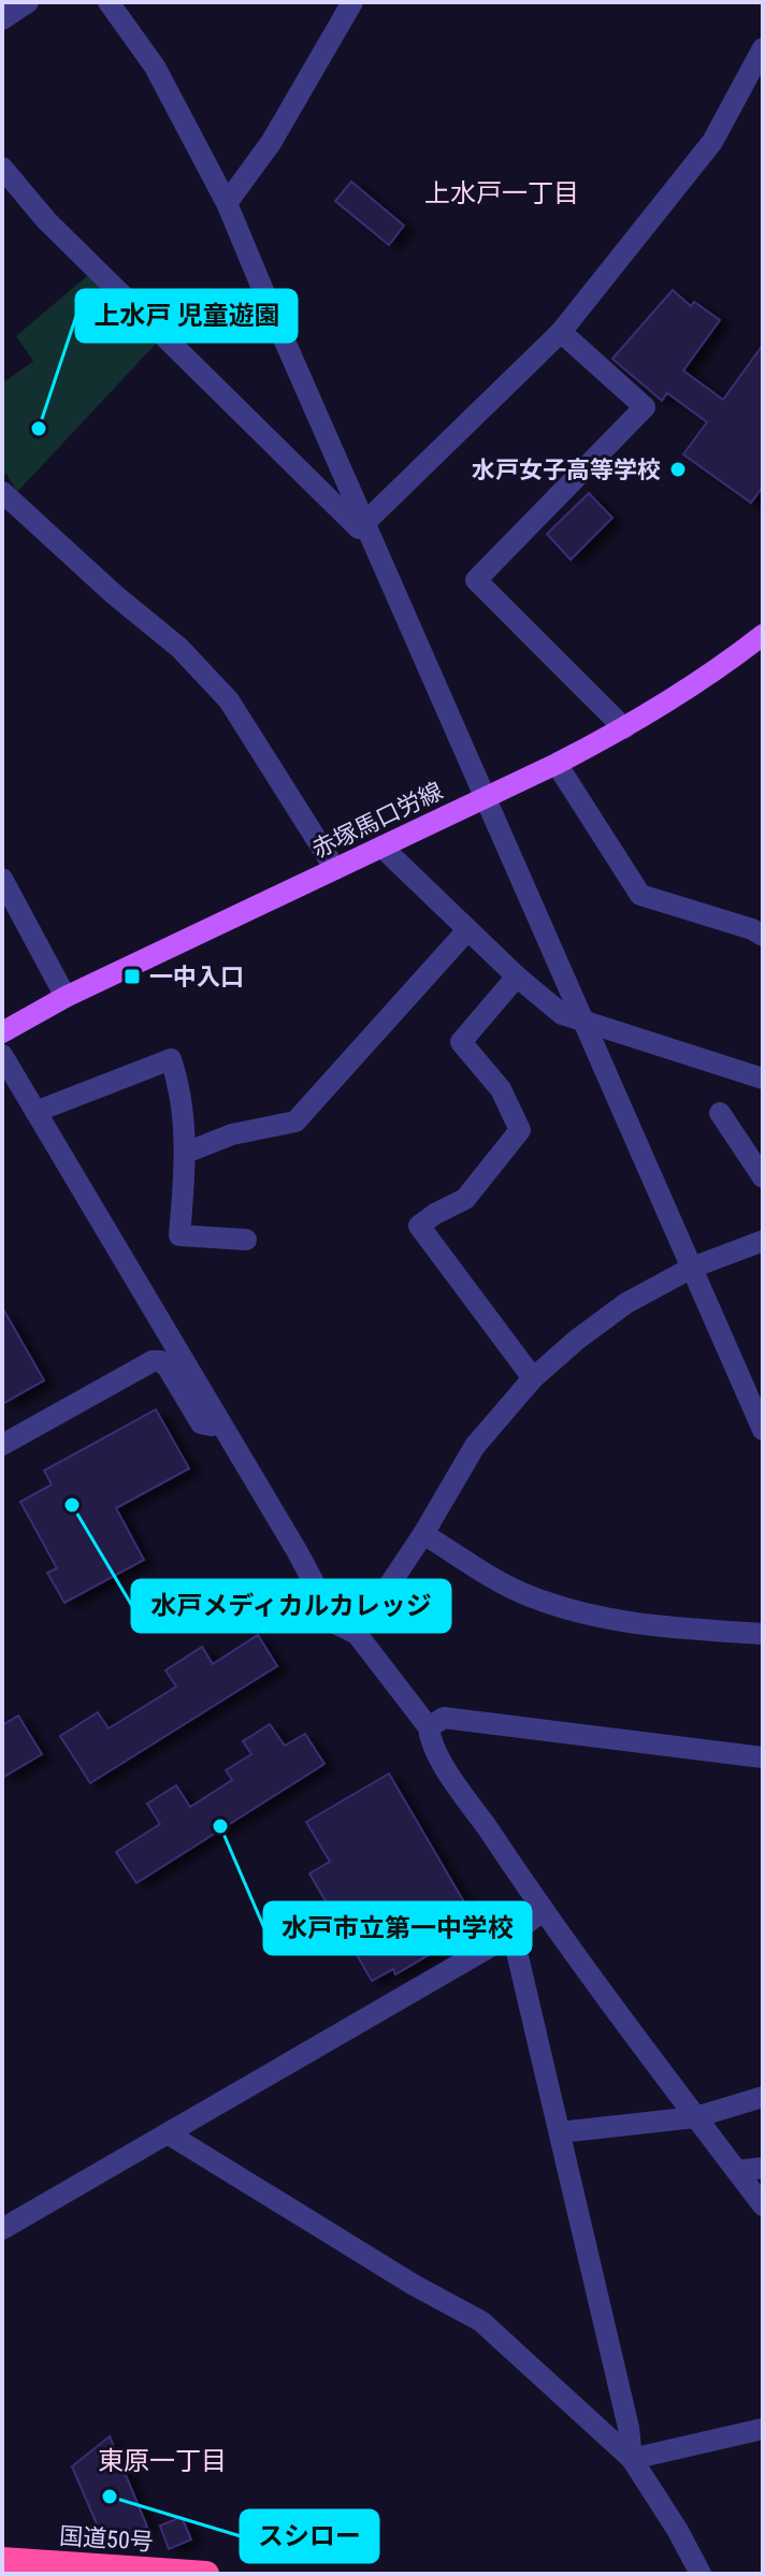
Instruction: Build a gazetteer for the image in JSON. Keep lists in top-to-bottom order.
{
  "streets": {
    "highway": ["国道50号"],
    "main road": ["赤塚馬口労線"]
  },
  "districts": ["上水戸一丁目", "東原一丁目"],
  "places": {
    "other": [
      "上水戸 児童遊園",
      "水戸女子高等学校",
      "水戸メディカルカレッジ",
      "水戸市立第一中学校",
      "スシロー"
    ],
    "transit": ["一中入口"]
  }
}
